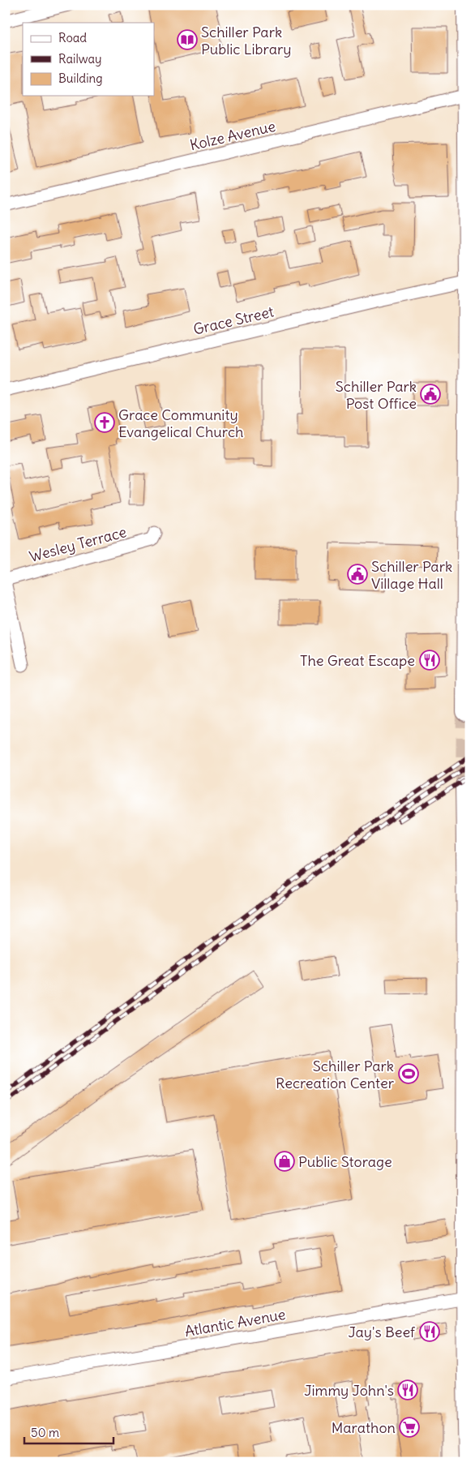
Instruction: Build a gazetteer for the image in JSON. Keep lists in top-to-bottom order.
{
  "streets": {
    "street": [
      "Kolze Avenue",
      "Grace Street",
      "Wesley Terrace",
      "Atlantic Avenue"
    ]
  },
  "places": {
    "library": ["Schiller Park Public Library"],
    "public building": ["Schiller Park Post Office", "Schiller Park Village Hall"],
    "church": ["Grace Community Evangelical Church"],
    "restaurant": ["The Great Escape", "Jay's Beef", "Jimmy John's"],
    "sports": ["Schiller Park Recreation Center"],
    "shop": ["Public Storage"],
    "supermarket": ["Marathon"]
  },
  "legend": ["Road", "Railway", "Building"],
  "scale_bar": "50 m"
}
